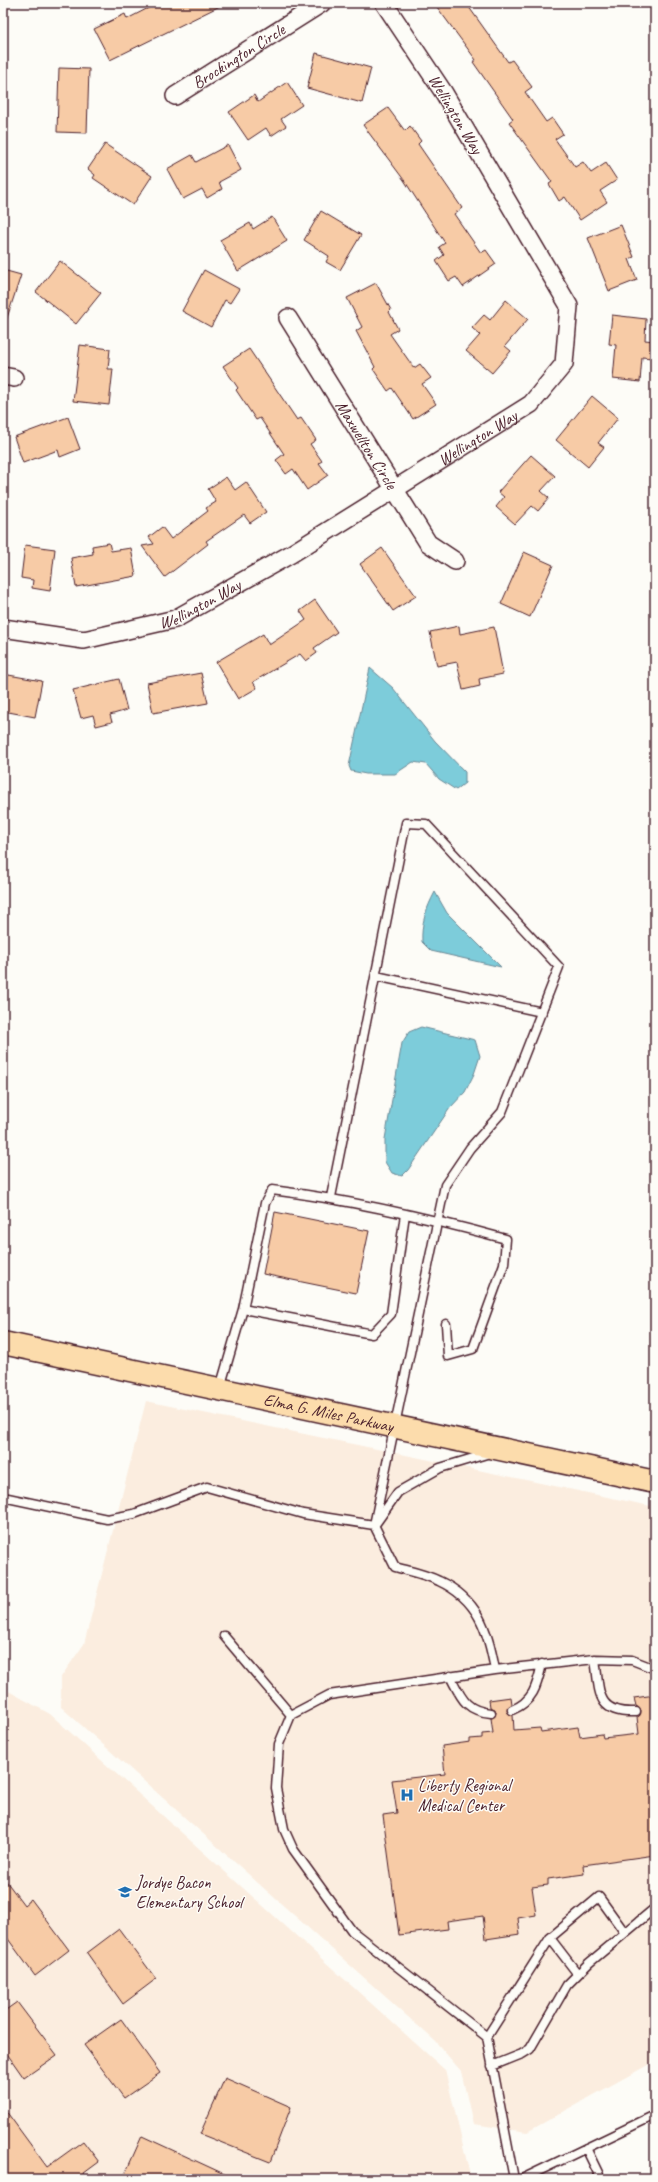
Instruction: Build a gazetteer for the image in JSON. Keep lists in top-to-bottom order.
{
  "streets": {
    "main road": ["Elma G. Miles Parkway"],
    "street": ["Brockington Circle", "Wellington Way", "Maxwellton Circle"]
  },
  "crossings": [
    ["Wellington Way", "Maxwellton Circle"]
  ],
  "places": {
    "hospital": ["Liberty Regional Medical Center"],
    "school or university": ["Jordye Bacon Elementary School"]
  }
}
